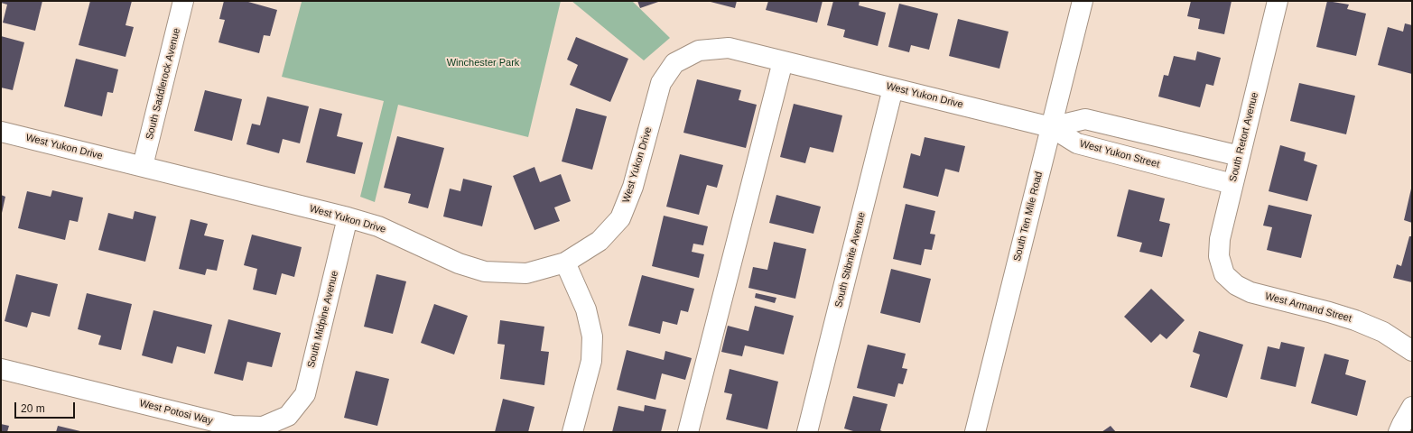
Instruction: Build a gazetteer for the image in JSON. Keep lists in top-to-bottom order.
{
  "streets": {
    "street": [
      "South Saddlerock Avenue",
      "West Yukon Drive",
      "South Retort Avenue",
      "West Yukon Street",
      "South Ten Mile Road",
      "South Stibnite Avenue",
      "West Armand Street",
      "South Midpine Avenue",
      "West Potosi Way"
    ]
  },
  "crossings": [
    ["South Saddlerock Avenue", "West Yukon Drive"],
    ["West Yukon Drive", "West Yukon Street"],
    ["West Yukon Drive", "South Ten Mile Road"],
    ["West Yukon Drive", "South Stibnite Avenue"],
    ["West Yukon Drive", "South Midpine Avenue"],
    ["South Retort Avenue", "West Yukon Street"],
    ["South Retort Avenue", "West Armand Street"],
    ["West Yukon Street", "South Ten Mile Road"],
    ["South Midpine Avenue", "West Potosi Way"]
  ],
  "parks": ["Winchester Park"],
  "scale_bar": "20 m"
}
